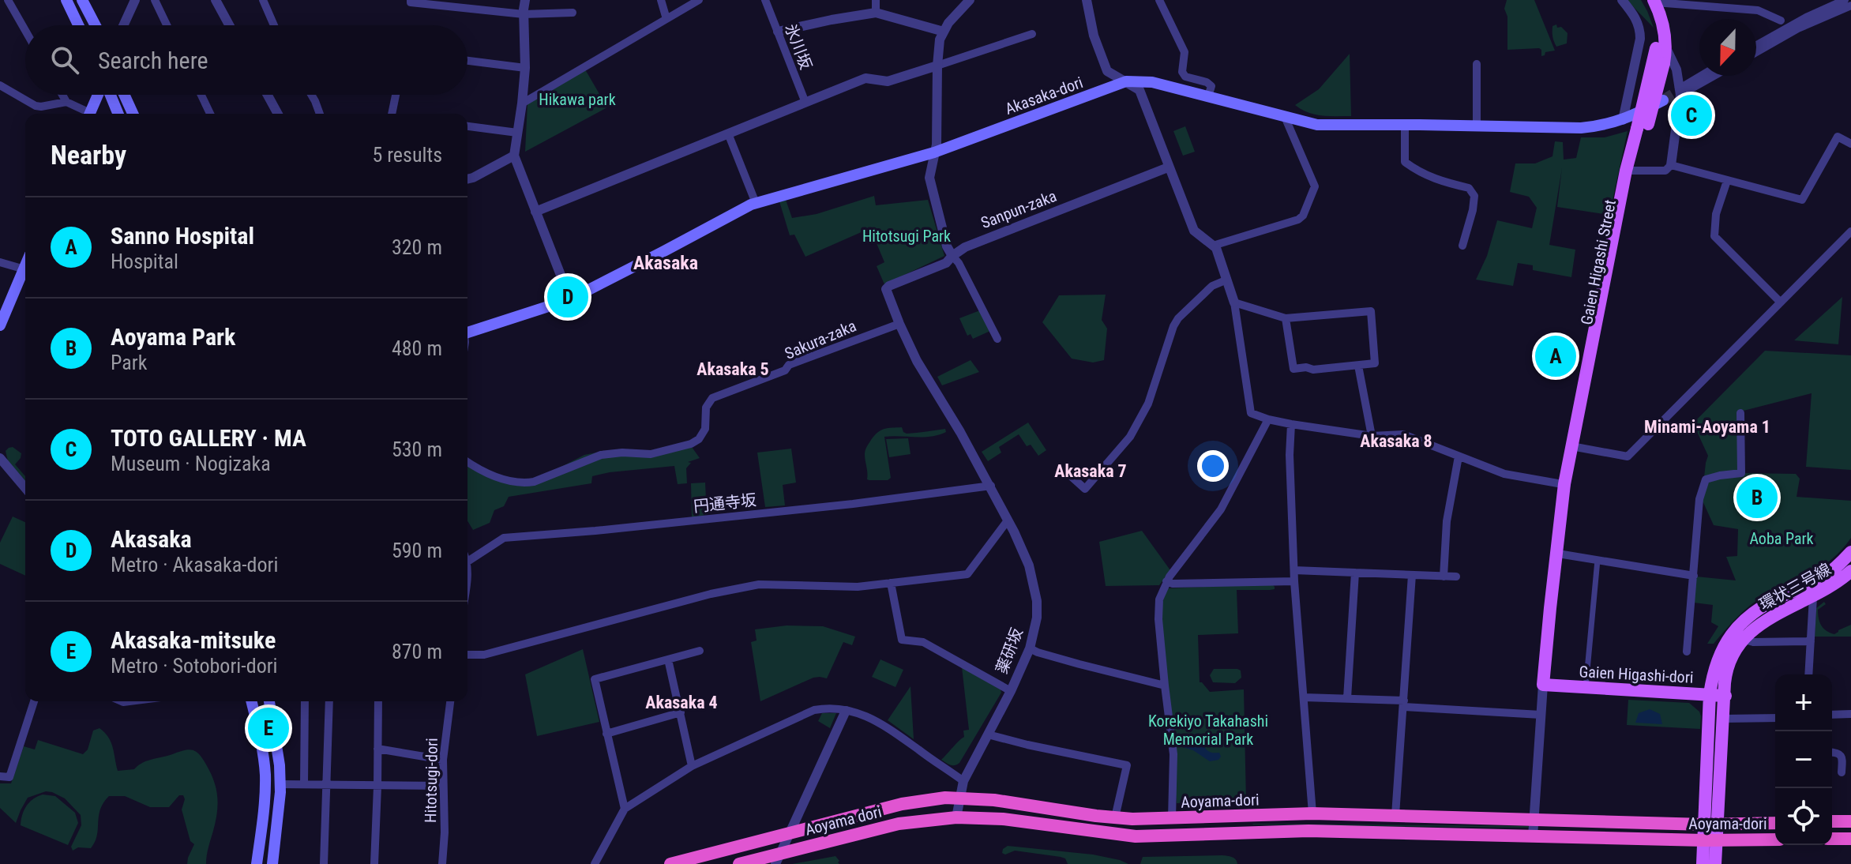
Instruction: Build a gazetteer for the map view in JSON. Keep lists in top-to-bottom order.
{
  "streets": {
    "highway": ["Aoyama-dori", "Aoyama dori"],
    "main road": [
      "Akasaka-dori",
      "Gaien Higashi Street",
      "環状三号線",
      "Gaien Higashi-dori"
    ],
    "street": [
      "氷川坂",
      "Sanpun-zaka",
      "Sakura-zaka",
      "円通寺坂",
      "薬研坂",
      "Hitotsugi-dori"
    ]
  },
  "crossings": [
    ["Sanpun-zaka", "薬研坂"],
    ["Gaien Higashi Street", "Gaien Higashi-dori"],
    ["Sakura-zaka", "薬研坂"],
    ["円通寺坂", "薬研坂"],
    ["環状三号線", "Gaien Higashi-dori"],
    ["薬研坂", "Aoyama-dori"],
    ["薬研坂", "Aoyama dori"],
    ["Gaien Higashi-dori", "Aoyama-dori"],
    ["Aoyama-dori", "Aoyama dori"]
  ],
  "districts": [
    "Akasaka",
    "Akasaka 5",
    "Minami-Aoyama 1",
    "Akasaka 8",
    "Akasaka 7",
    "Akasaka 4"
  ],
  "parks": [
    "Hikawa park",
    "Hitotsugi Park",
    "Aoba Park",
    "Korekiyo Takahashi Memorial Park"
  ],
  "north": "bottom",
  "page": {
    "search": "Search here",
    "pins": [
      "C",
      "D",
      "A",
      "B",
      "E"
    ],
    "heading": ["Nearby", "5 results"],
    "list": [
      {
        "mark": "A",
        "name": "Sanno Hospital",
        "note": "Hospital",
        "value": "320 m"
      },
      {
        "mark": "B",
        "name": "Aoyama Park",
        "note": "Park",
        "value": "480 m"
      },
      {
        "mark": "C",
        "name": "TOTO GALLERY · MA",
        "note": "Museum · Nogizaka",
        "value": "530 m"
      },
      {
        "mark": "D",
        "name": "Akasaka",
        "note": "Metro · Akasaka-dori",
        "value": "590 m"
      },
      {
        "mark": "E",
        "name": "Akasaka-mitsuke",
        "note": "Metro · Sotobori-dori",
        "value": "870 m"
      }
    ],
    "map_buttons": ["+", "−"]
  }
}
